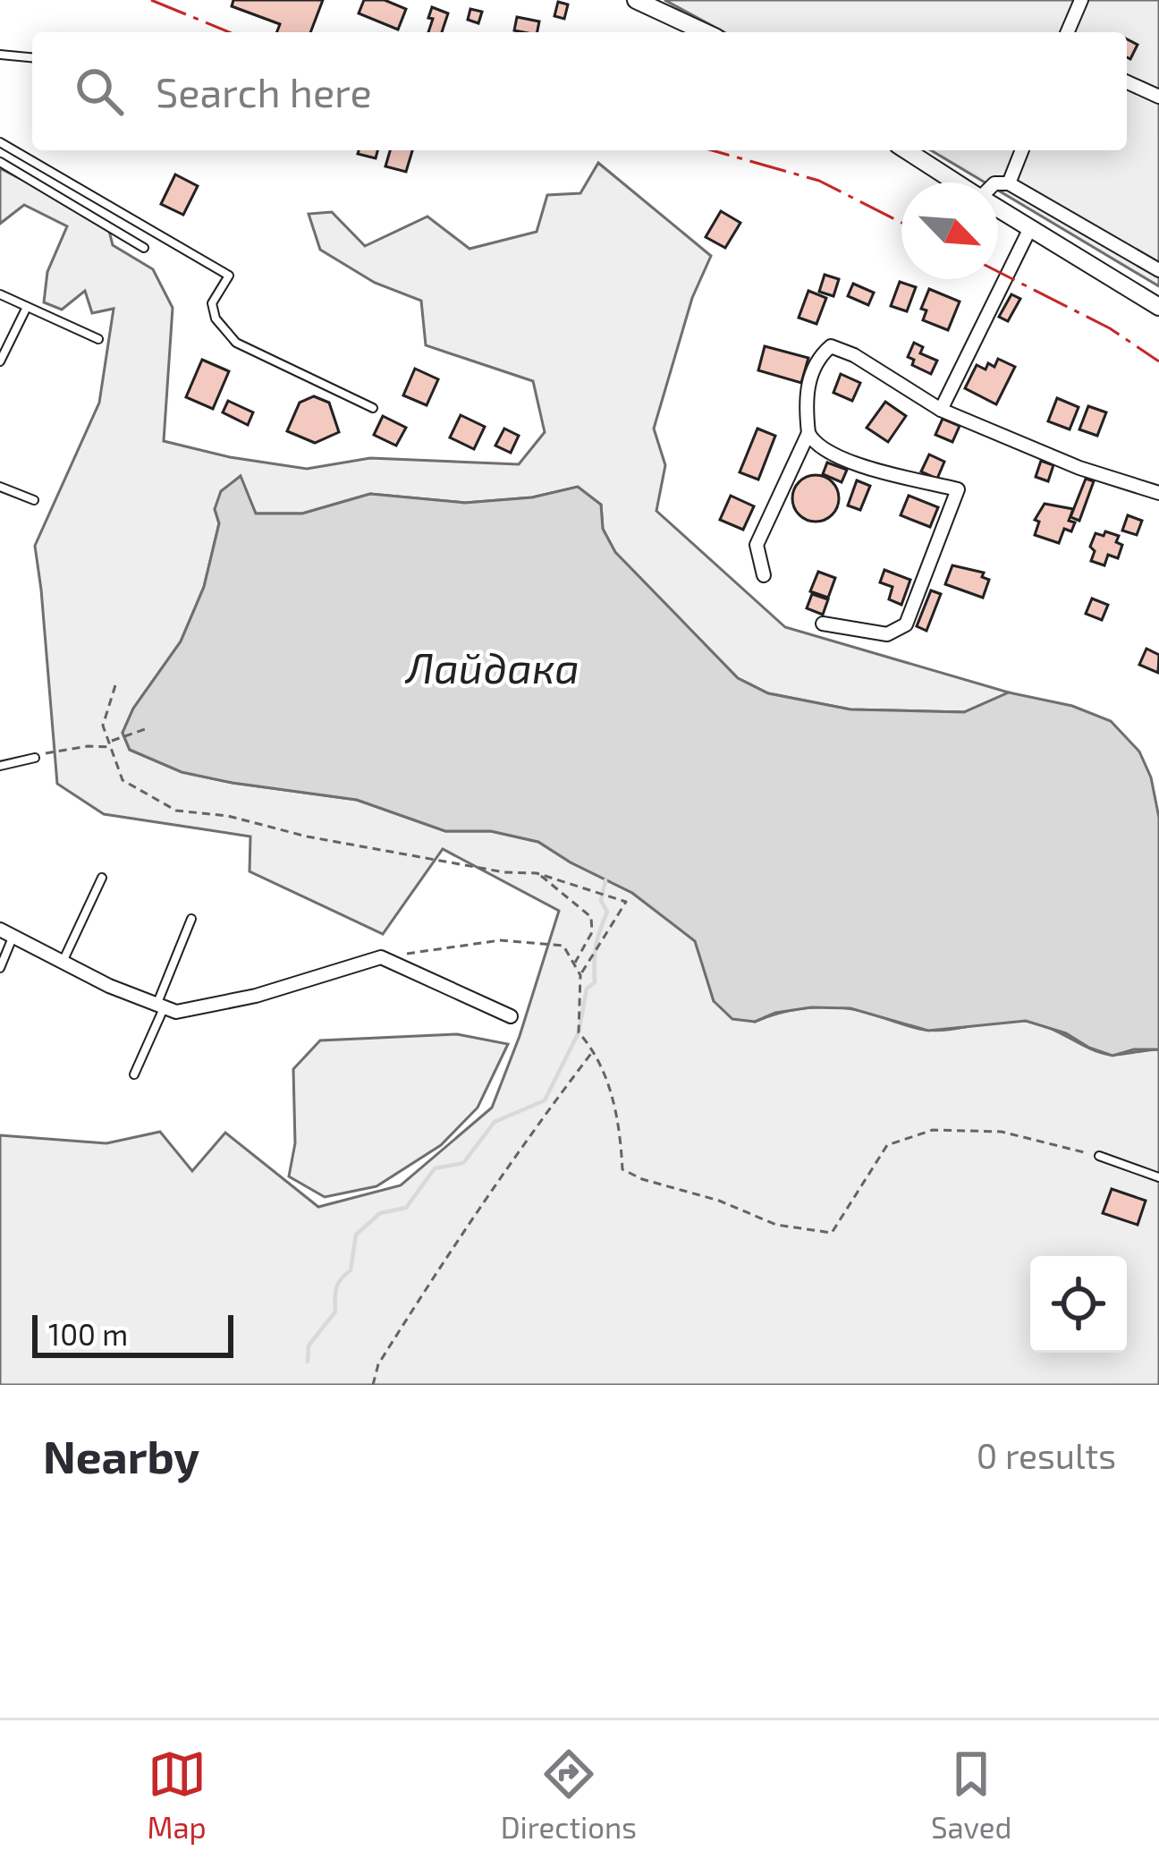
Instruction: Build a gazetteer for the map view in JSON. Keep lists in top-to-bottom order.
{
  "water": ["Лайдака"],
  "scale_bar": "100 m",
  "north": "bottom right",
  "page": {
    "search": "Search here",
    "scale": "100 m",
    "heading": ["Nearby", "0 results"],
    "nav": ["Map", "Directions", "Saved"]
  }
}
